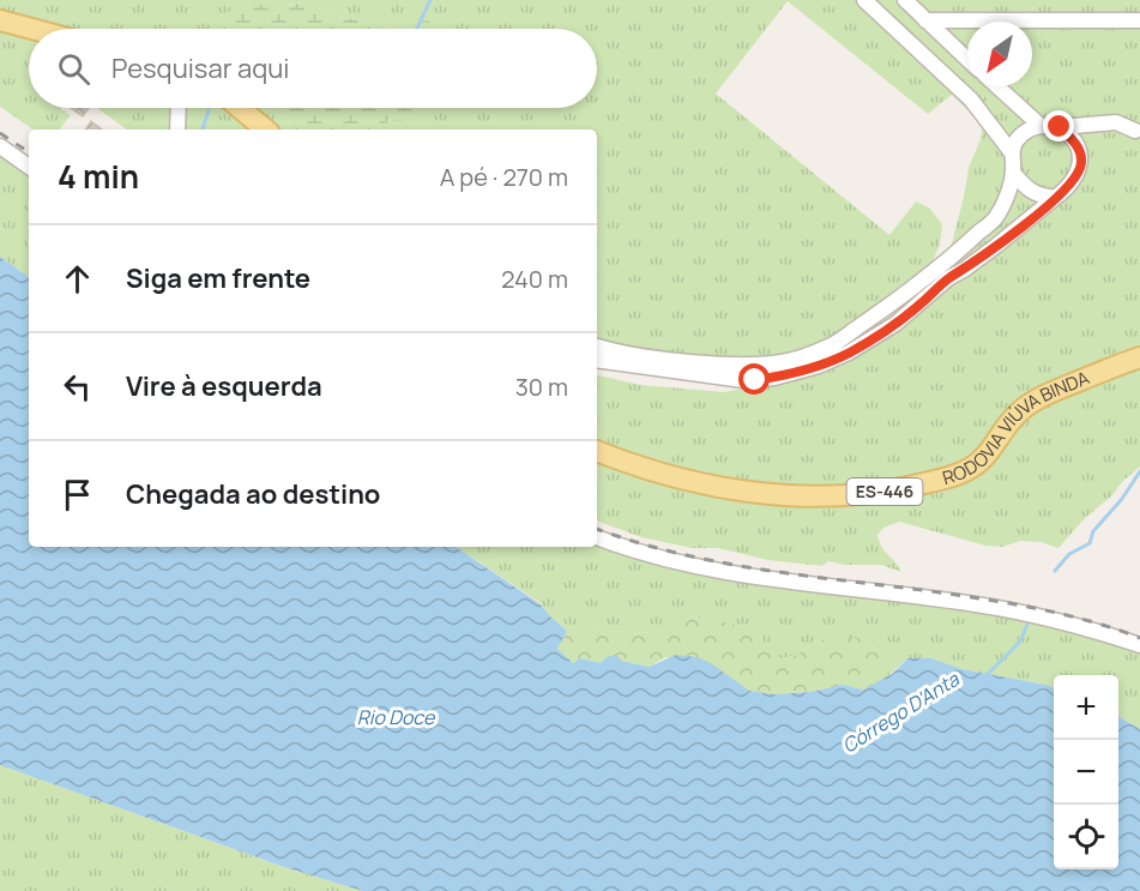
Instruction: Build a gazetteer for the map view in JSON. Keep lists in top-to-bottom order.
{
  "streets": {
    "main road": ["RODOVIA VIÚVA BINDA", "ES-446"]
  },
  "water": ["Córrego D'Anta", "Rio Doce"],
  "north": "bottom left",
  "page": {
    "search": "Pesquisar aqui",
    "heading": ["4 min", "A pé · 270 m"],
    "list": [
      ["Siga em frente", "240 m"],
      ["Vire à esquerda", "30 m"],
      "Chegada ao destino"
    ],
    "map_buttons": ["+", "−"]
  }
}
